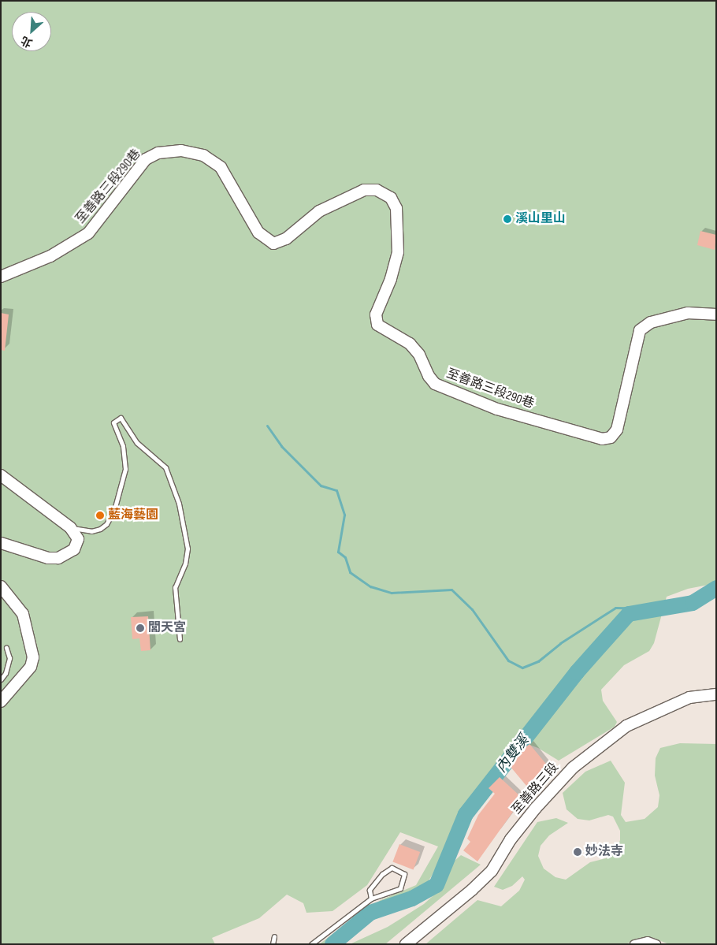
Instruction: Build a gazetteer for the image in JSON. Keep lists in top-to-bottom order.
{
  "streets": {
    "street": ["至善路三段290巷", "至善路三段"]
  },
  "water": ["內雙溪"],
  "places": [
    "溪山里山",
    "藍海藝園",
    "閭天宮",
    "妙法寺"
  ],
  "north": "bottom left"
}
